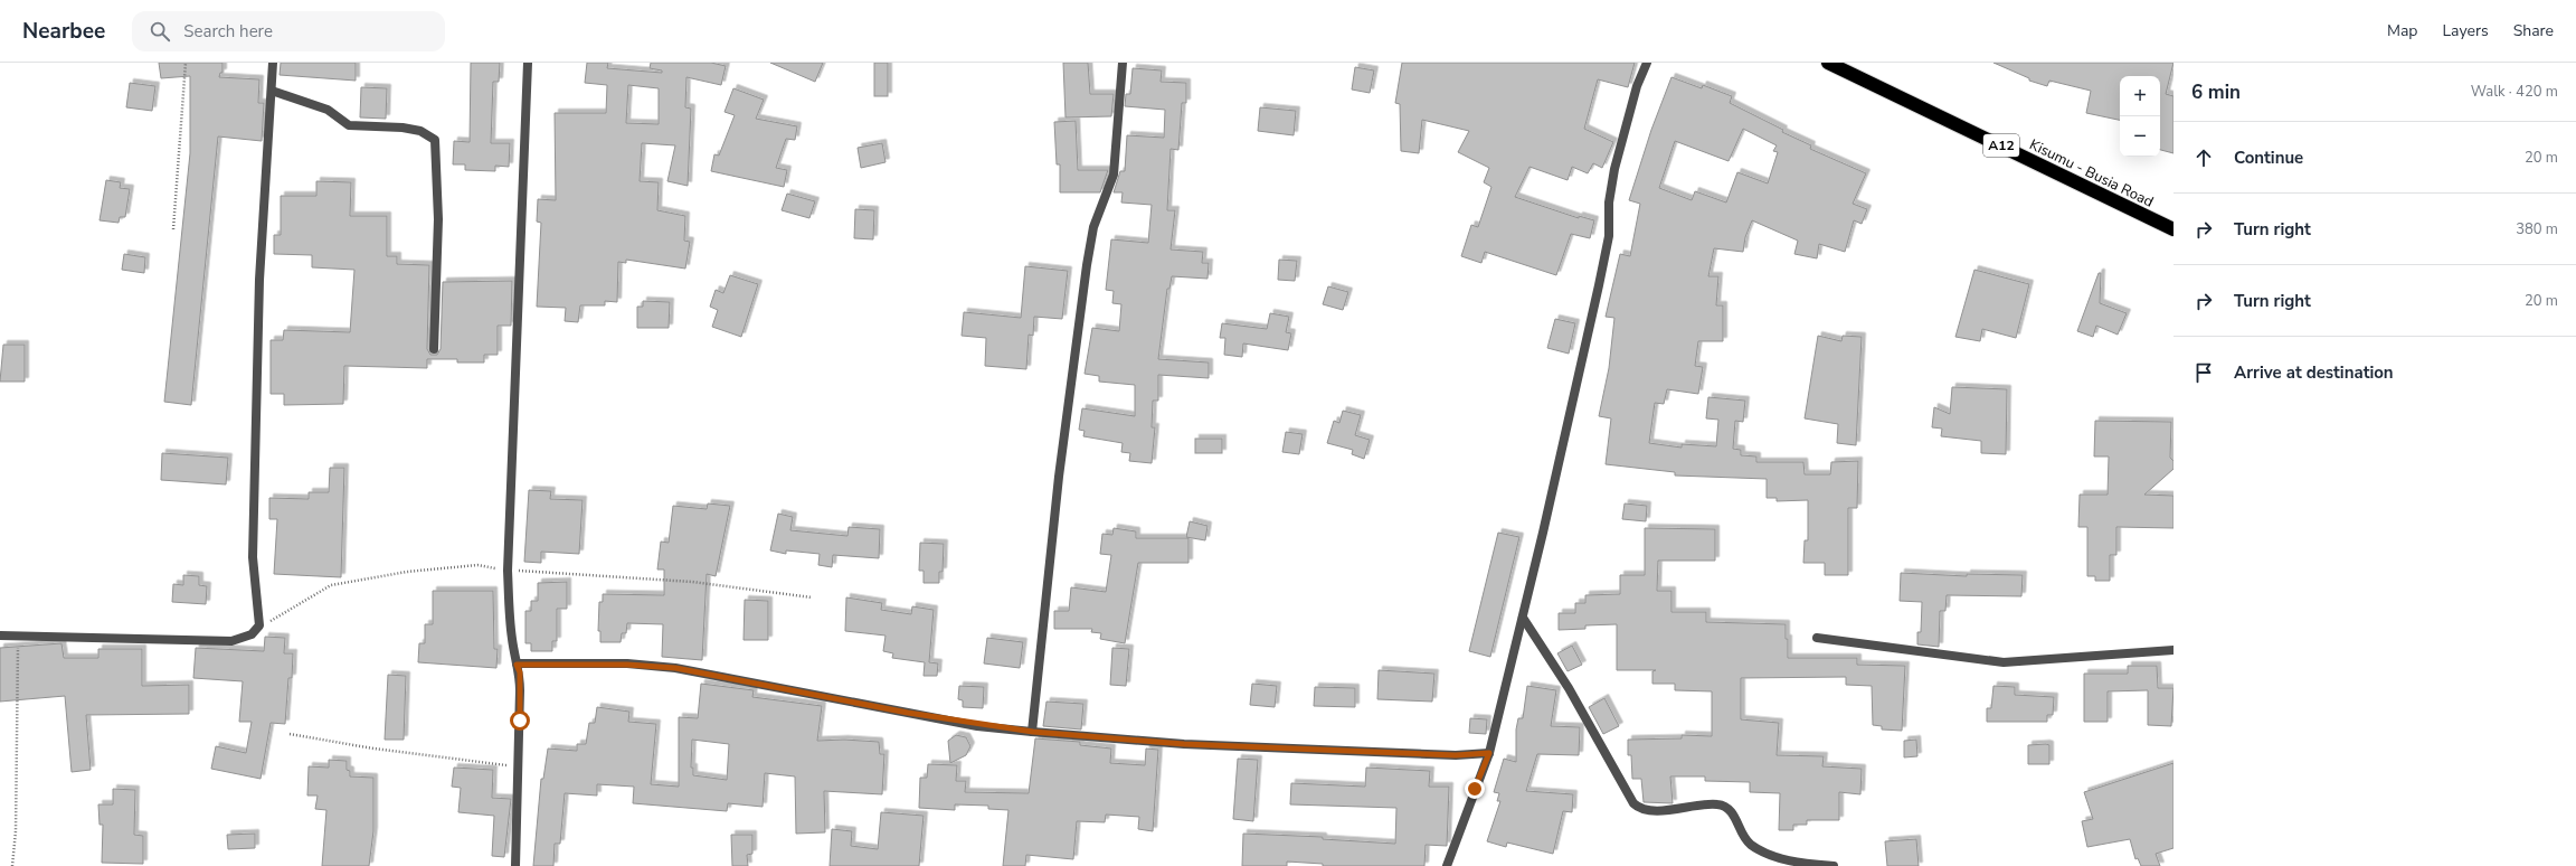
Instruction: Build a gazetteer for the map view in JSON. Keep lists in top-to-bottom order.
{
  "streets": {
    "highway": ["A12", "Kisumu - Busia Road"]
  },
  "page": {
    "header": "Nearbee",
    "search": "Search here",
    "nav": ["Map", "Layers", "Share"],
    "heading": ["6 min", "Walk · 420 m"],
    "map_buttons": ["+", "−"],
    "list": [
      ["Continue", "20 m"],
      ["Turn right", "380 m"],
      ["Turn right", "20 m"],
      "Arrive at destination"
    ]
  }
}
